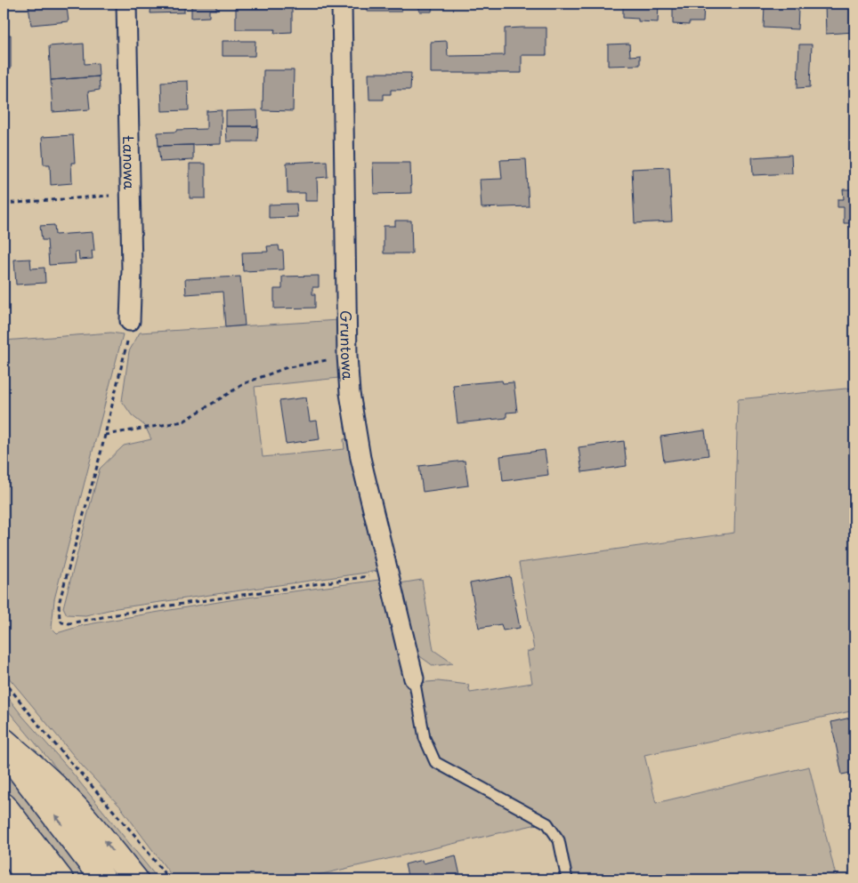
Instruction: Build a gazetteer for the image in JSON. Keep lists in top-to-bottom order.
{
  "streets": {
    "street": ["Łanowa", "Gruntowa"]
  }
}
